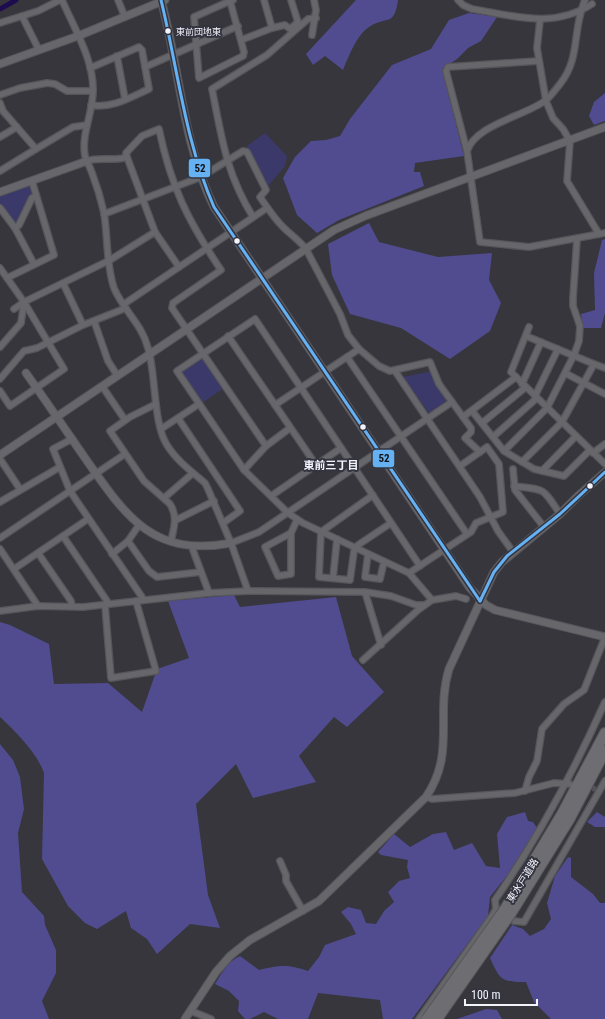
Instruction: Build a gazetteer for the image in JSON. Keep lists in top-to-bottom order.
{
  "streets": {
    "highway": ["東水戸道路"]
  },
  "districts": ["東前三丁目"],
  "places": ["東前団地東"],
  "lines": ["transit line 52"],
  "scale_bar": "100 m"
}
